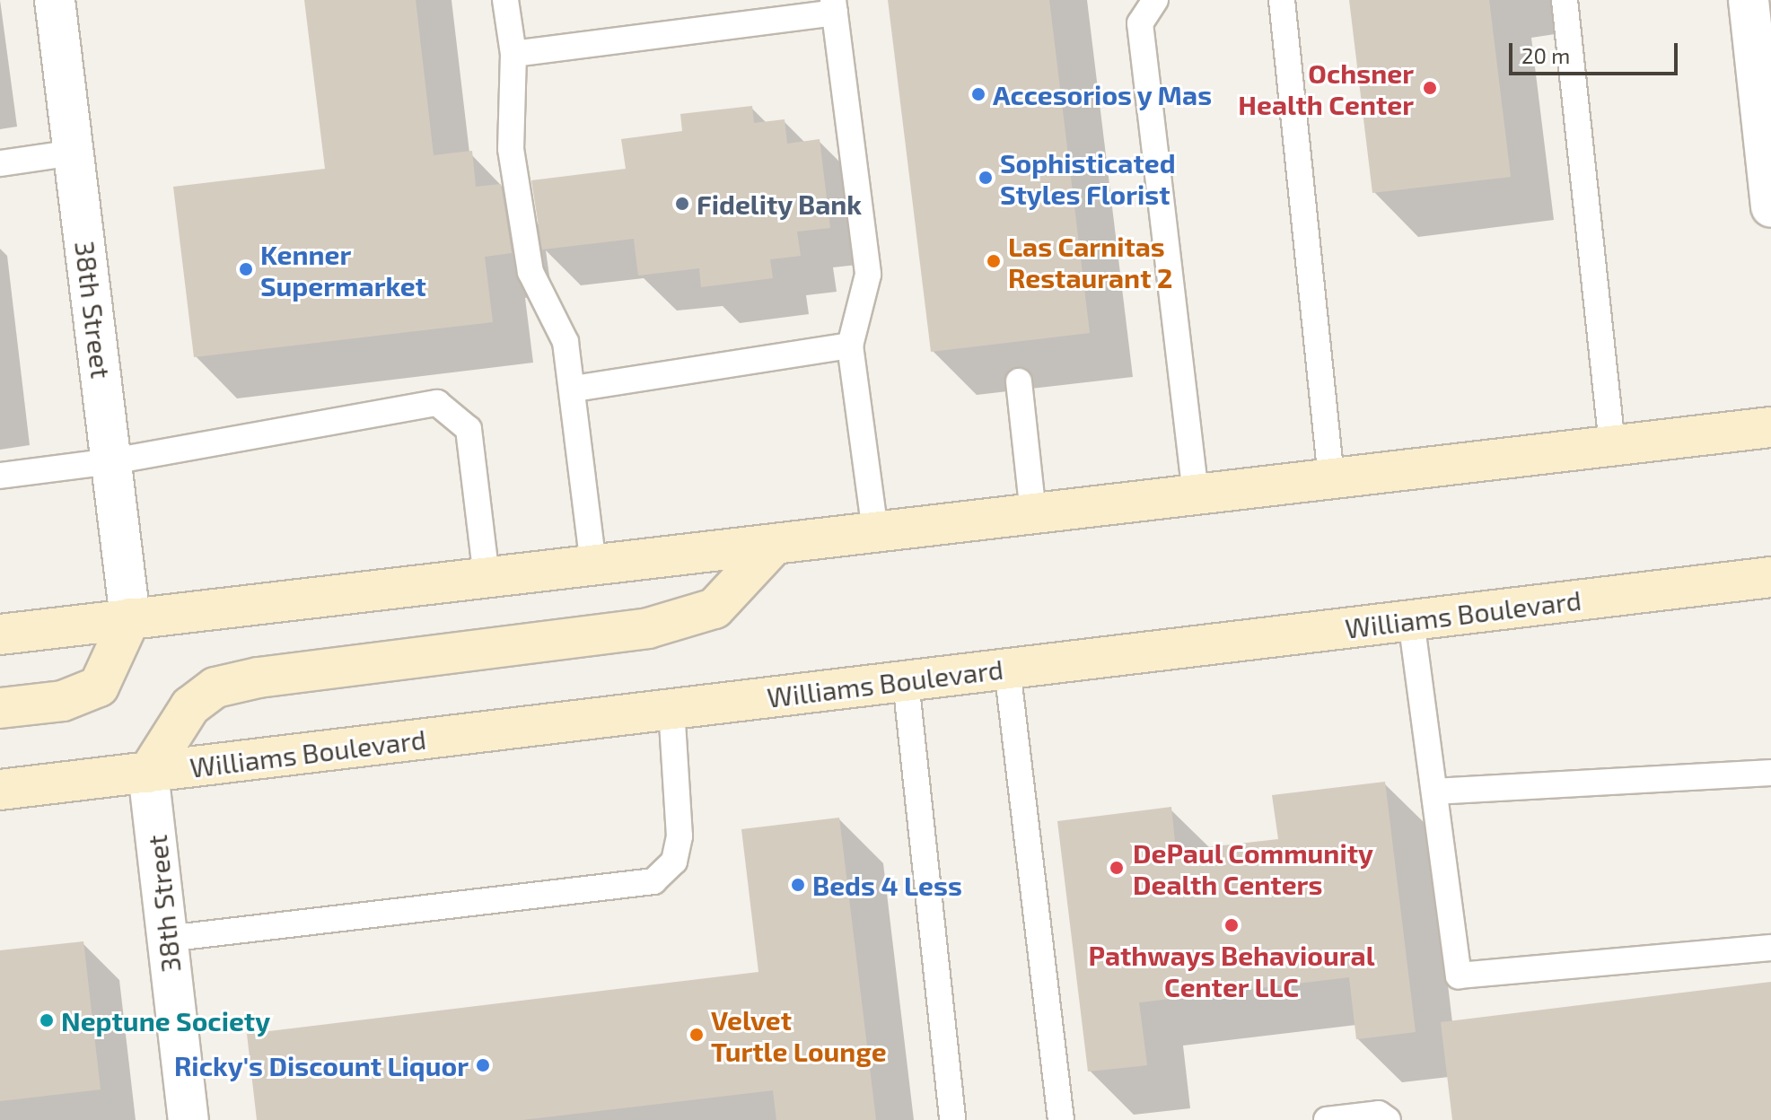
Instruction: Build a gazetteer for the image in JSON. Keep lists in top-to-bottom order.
{
  "streets": {
    "main road": ["Williams Boulevard"],
    "street": ["38th Street"]
  },
  "crossings": [
    ["38th Street", "Williams Boulevard"]
  ],
  "places": [
    "Ochsner Health Center",
    "Accesorios y Mas",
    "Sophisticated Styles Florist",
    "Fidelity Bank",
    "Las Carnitas Restaurant 2",
    "Kenner Supermarket",
    "DePaul Community Dealth Centers",
    "Beds 4 Less",
    "Pathways Behavioural Center LLC",
    "Neptune Society",
    "Velvet Turtle Lounge",
    "Ricky's Discount Liquor"
  ],
  "scale_bar": "20 m"
}
